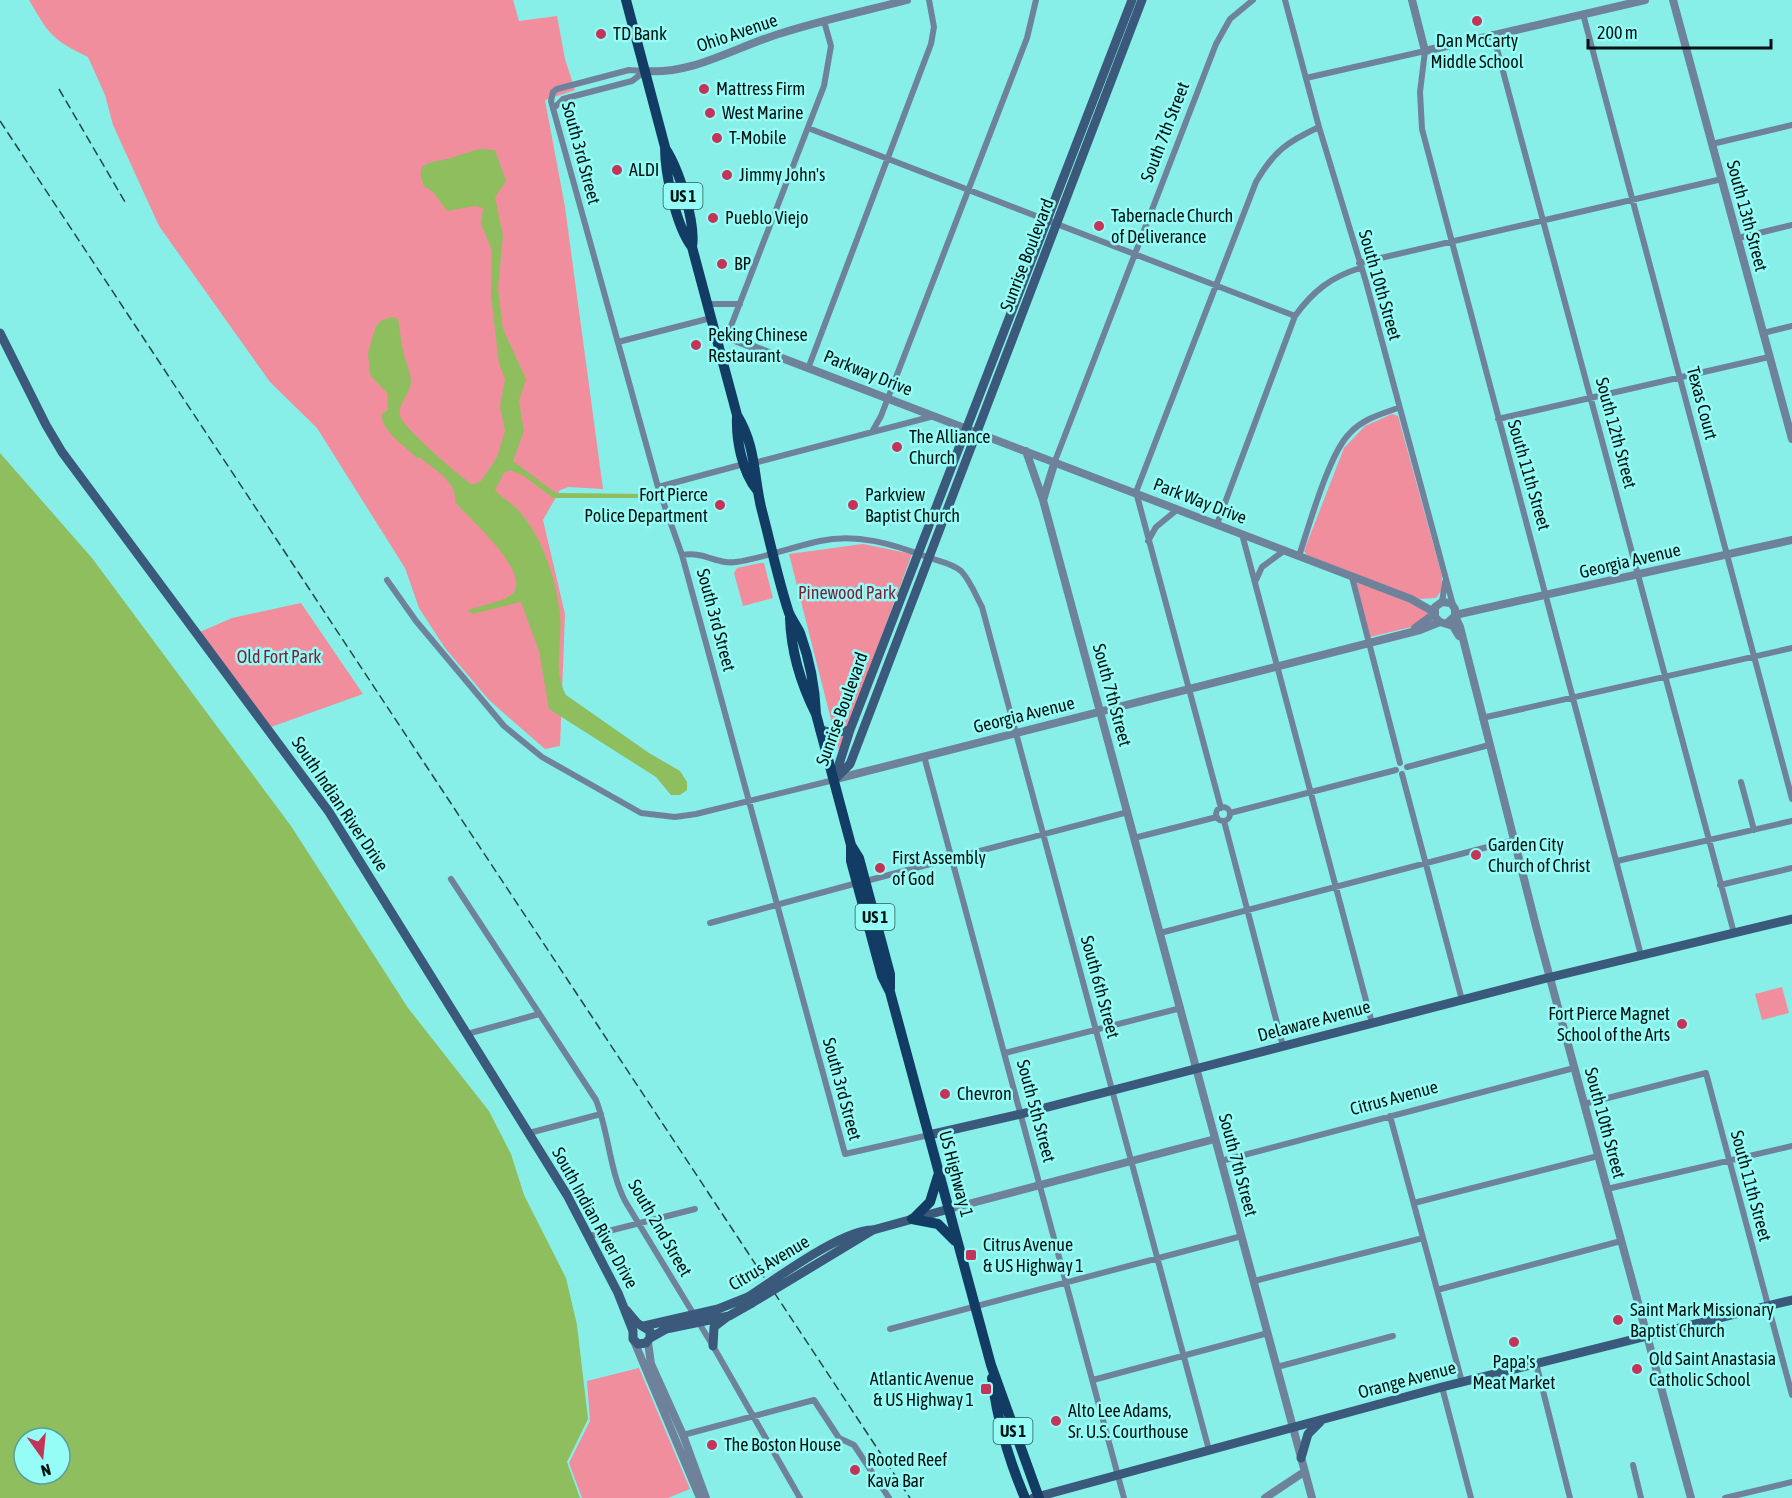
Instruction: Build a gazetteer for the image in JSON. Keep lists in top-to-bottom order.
{
  "streets": {
    "main road": [
      "US 1",
      "Sunrise Boulevard",
      "South Indian River Drive",
      "Delaware Avenue",
      "Citrus Avenue",
      "US Highway 1",
      "Orange Avenue"
    ],
    "street": [
      "Ohio Avenue",
      "South 7th Street",
      "South 3rd Street",
      "South 13th Street",
      "South 10th Street",
      "Parkway Drive",
      "Texas Court",
      "South 12th Street",
      "South 11th Street",
      "Park Way Drive",
      "Georgia Avenue",
      "South 6th Street",
      "South 5th Street",
      "South 2nd Street"
    ]
  },
  "crossings": [
    ["Ohio Avenue", "South 3rd Street"],
    ["Ohio Avenue", "US Highway 1"],
    ["South 7th Street", "Park Way Drive"],
    ["South 7th Street", "Georgia Avenue"],
    ["South 7th Street", "Delaware Avenue"],
    ["South 7th Street", "Citrus Avenue"],
    ["South 7th Street", "Orange Avenue"],
    ["South 3rd Street", "Georgia Avenue"],
    ["South 3rd Street", "South 6th Street"],
    ["South 3rd Street", "Delaware Avenue"],
    ["Sunrise Boulevard", "Parkway Drive"],
    ["Sunrise Boulevard", "Park Way Drive"],
    ["Sunrise Boulevard", "Georgia Avenue"],
    ["Sunrise Boulevard", "South 6th Street"],
    ["Sunrise Boulevard", "US Highway 1"],
    ["South 10th Street", "South 11th Street"],
    ["South 10th Street", "Park Way Drive"],
    ["South 10th Street", "Georgia Avenue"],
    ["South 10th Street", "Delaware Avenue"],
    ["South 10th Street", "Citrus Avenue"],
    ["South 10th Street", "Orange Avenue"],
    ["Parkway Drive", "Park Way Drive"],
    ["Parkway Drive", "US Highway 1"],
    ["Texas Court", "Georgia Avenue"],
    ["South 12th Street", "Georgia Avenue"],
    ["South 12th Street", "Delaware Avenue"],
    ["South 11th Street", "Georgia Avenue"],
    ["South 11th Street", "Delaware Avenue"],
    ["South 11th Street", "Orange Avenue"],
    ["Park Way Drive", "Georgia Avenue"],
    ["Georgia Avenue", "South 6th Street"],
    ["Georgia Avenue", "South 5th Street"],
    ["Georgia Avenue", "US Highway 1"],
    ["South Indian River Drive", "Citrus Avenue"],
    ["South 6th Street", "Delaware Avenue"],
    ["South 6th Street", "Citrus Avenue"],
    ["South 6th Street", "US Highway 1"],
    ["South 6th Street", "Orange Avenue"],
    ["Delaware Avenue", "South 5th Street"],
    ["Delaware Avenue", "US Highway 1"],
    ["Citrus Avenue", "South 5th Street"],
    ["Citrus Avenue", "US Highway 1"],
    ["Citrus Avenue", "South 2nd Street"],
    ["South 5th Street", "Orange Avenue"],
    ["US Highway 1", "Orange Avenue"]
  ],
  "parks": ["Pinewood Park", "Old Fort Park"],
  "places": {
    "other": [
      "Dan McCarty Middle School",
      "TD Bank",
      "Mattress Firm",
      "West Marine",
      "T-Mobile",
      "ALDI",
      "Jimmy John's",
      "Pueblo Viejo",
      "Tabernacle Church of Deliverance",
      "BP",
      "Peking Chinese Restaurant",
      "The Alliance Church",
      "Fort Pierce Police Department",
      "Parkview Baptist Church",
      "Garden City Church of Christ",
      "First Assembly of God",
      "Fort Pierce Magnet School of the Arts",
      "Chevron",
      "Saint Mark Missionary Baptist Church",
      "Papa's Meat Market",
      "Old Saint Anastasia Catholic School",
      "Alto Lee Adams, Sr. U.S. Courthouse",
      "The Boston House",
      "Rooted Reef Kava Bar"
    ],
    "transit": ["Citrus Avenue & US Highway 1", "Atlantic Avenue & US Highway 1"]
  },
  "scale_bar": "200 m",
  "north": "bottom"
}
